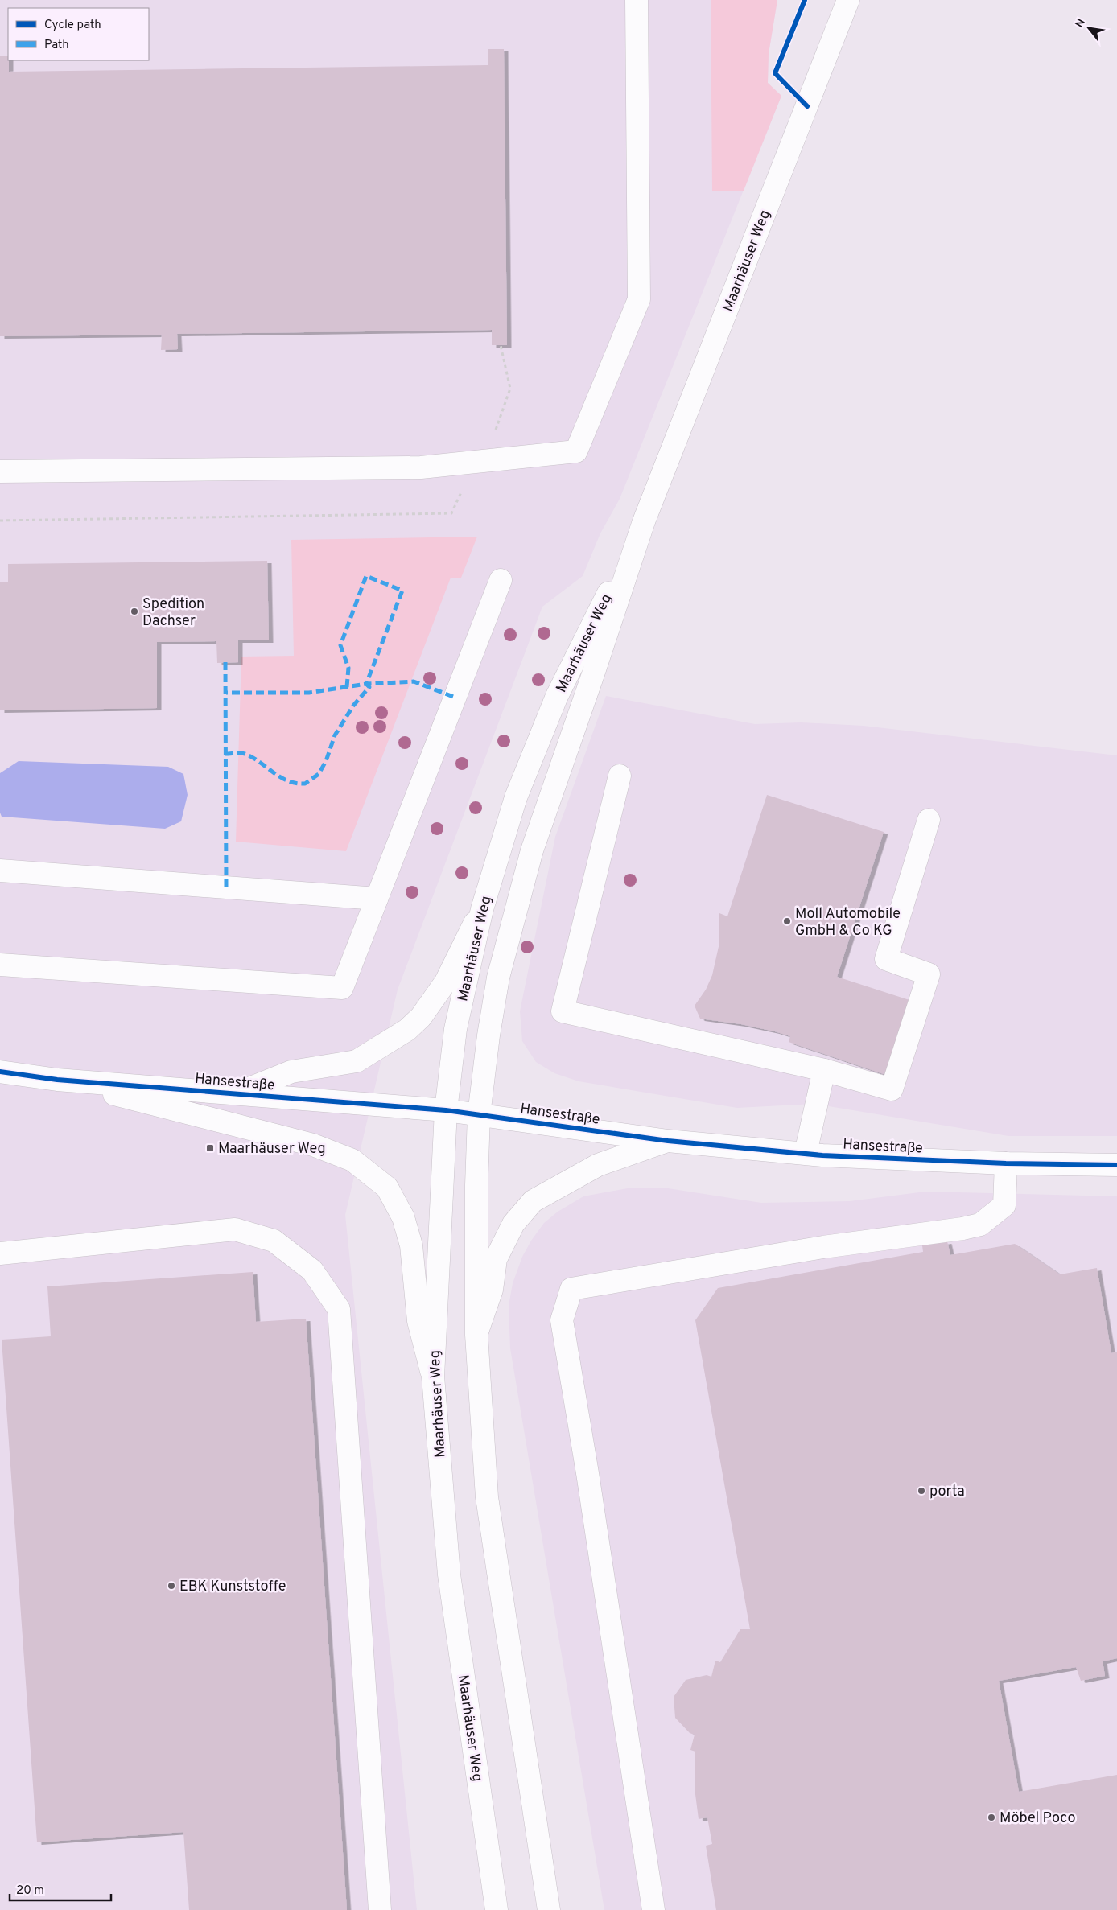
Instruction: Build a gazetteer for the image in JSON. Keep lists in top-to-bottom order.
{
  "streets": {
    "main road": ["Maarhäuser Weg", "Hansestraße"]
  },
  "crossings": [
    ["Maarhäuser Weg", "Hansestraße"]
  ],
  "places": {
    "other": [
      "Spedition Dachser",
      "Moll Automobile GmbH & Co KG",
      "porta",
      "EBK Kunststoffe",
      "Möbel Poco"
    ],
    "transit": ["Maarhäuser Weg"]
  },
  "legend": ["Cycle path", "Path"],
  "scale_bar": "20 m",
  "north": "top left"
}
